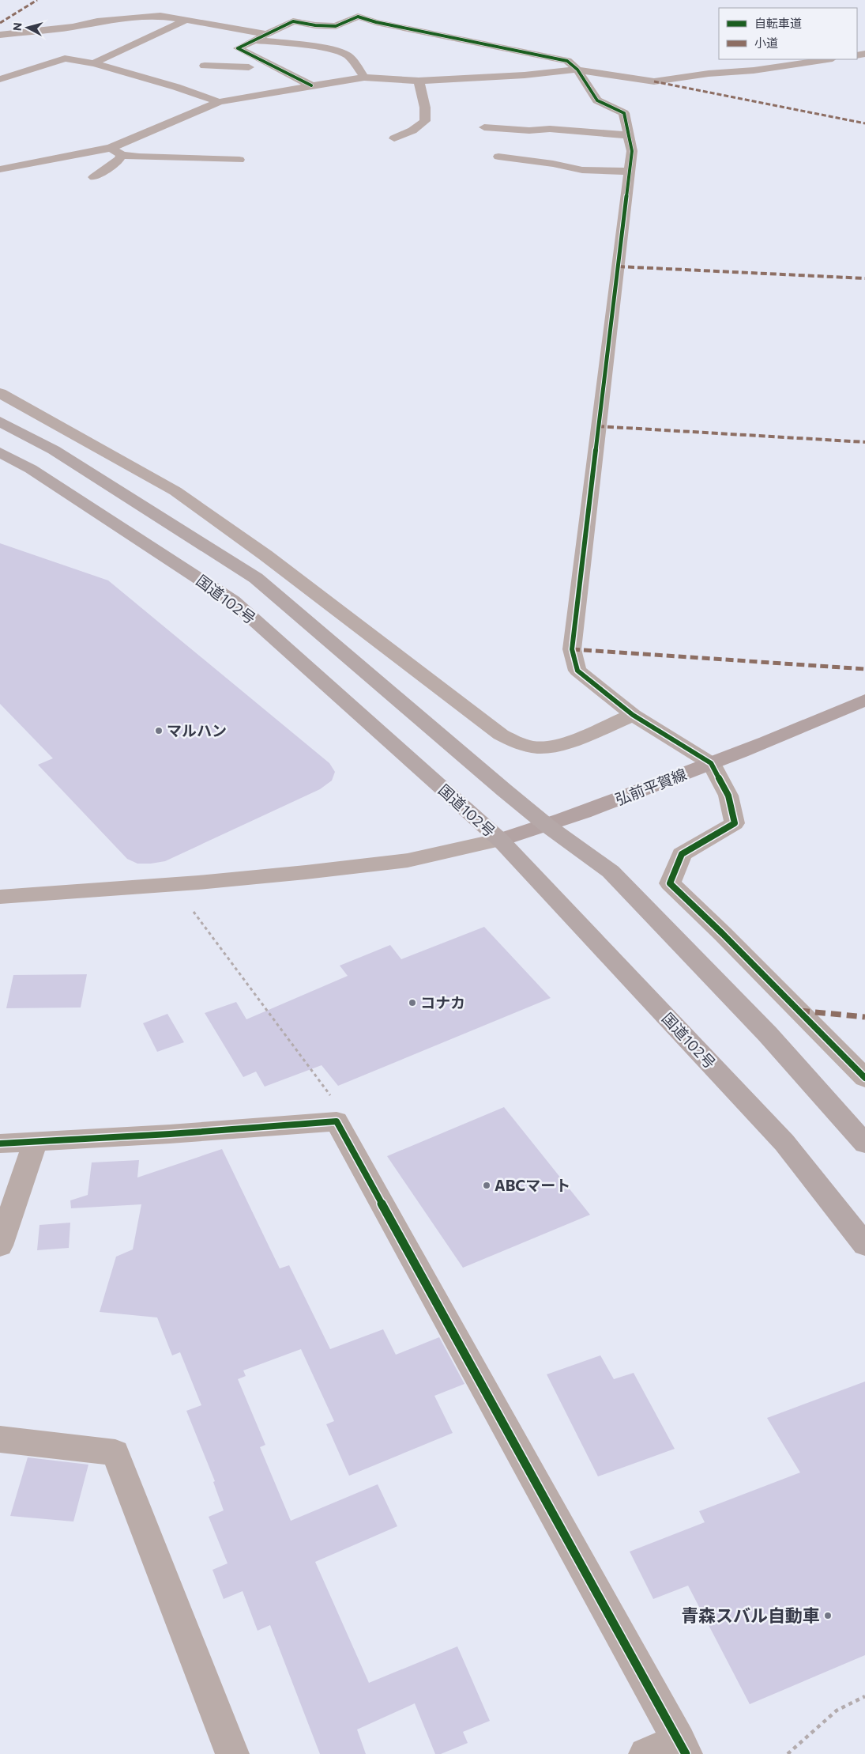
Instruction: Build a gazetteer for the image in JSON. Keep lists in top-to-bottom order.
{
  "streets": {
    "highway": ["国道102号"],
    "main road": ["弘前平賀線"]
  },
  "crossings": [
    ["国道102号", "弘前平賀線"]
  ],
  "places": [
    "マルハン",
    "コナカ",
    "ABCマート",
    "青森スバル自動車"
  ],
  "legend": ["自転車道", "小道"],
  "north": "left"
}
